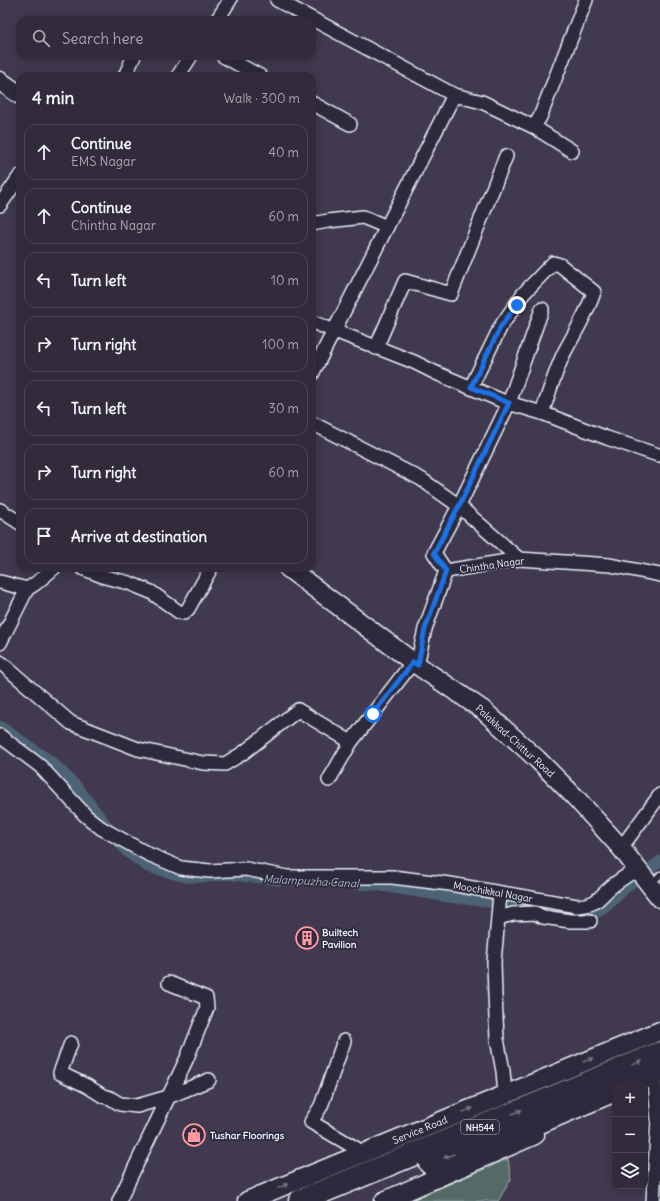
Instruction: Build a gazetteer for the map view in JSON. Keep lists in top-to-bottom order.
{
  "streets": {
    "highway": ["NH544"],
    "street": [
      "Chintha Nagar",
      "Palakkad-Chittur Road",
      "Moochikkal Nagar",
      "Service Road"
    ]
  },
  "crossings": [
    ["Chintha Nagar", "Palakkad-Chittur Road"],
    ["Palakkad-Chittur Road", "Moochikkal Nagar"]
  ],
  "water": ["Malampuzha Canal"],
  "places": {
    "building": ["Builtech Pavilion"],
    "shop": ["Tushar Floorings"]
  },
  "page": {
    "search": "Search here",
    "heading": ["4 min", "Walk · 300 m"],
    "list": [
      ["Continue", "EMS Nagar", "40 m"],
      ["Continue", "Chintha Nagar", "60 m"],
      ["Turn left", "10 m"],
      ["Turn right", "100 m"],
      ["Turn left", "30 m"],
      ["Turn right", "60 m"],
      "Arrive at destination"
    ],
    "map_buttons": ["+", "−"]
  }
}
